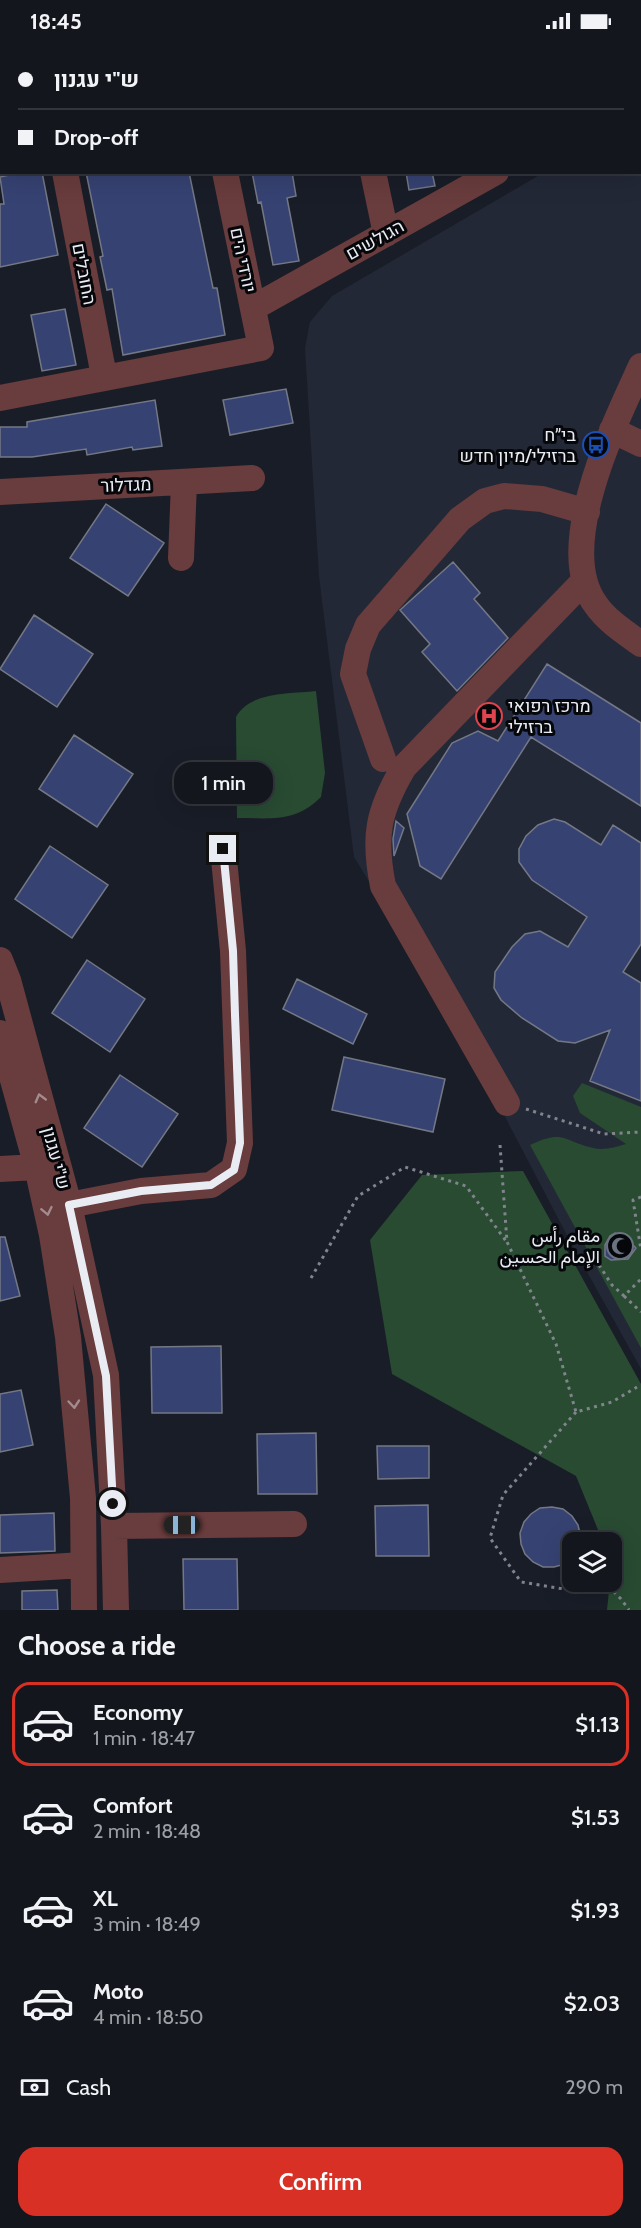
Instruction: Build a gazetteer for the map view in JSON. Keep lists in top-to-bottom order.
{
  "streets": {
    "street": [
      "הגולשים",
      "יורדי הים",
      "החובלים",
      "מגדלור",
      "ש\"י עגנון"
    ]
  },
  "crossings": [
    ["הגולשים", "יורדי הים"],
    ["יורדי הים", "החובלים"]
  ],
  "places": {
    "bus stop": ["בי״ח ברזילי/מיון חדש"],
    "hospital": ["מרכז רפואי ברזילי"],
    "mosque": ["مقام رأس الإمام الحسين"]
  },
  "page": {
    "status": "18:45",
    "banner": ["ש\"י עגנון", "Drop-off"],
    "bubble": "1 min",
    "heading": "Choose a ride",
    "list": [
      {
        "name": "Economy",
        "note": "1 min · 18:47",
        "value": "$1.13"
      },
      {
        "name": "Comfort",
        "note": "2 min · 18:48",
        "value": "$1.53"
      },
      {
        "name": "XL",
        "note": "3 min · 18:49",
        "value": "$1.93"
      },
      {
        "name": "Moto",
        "note": "4 min · 18:50",
        "value": "$2.03"
      }
    ],
    "pay": ["Cash", "290 m"],
    "buttons": "Confirm"
  }
}
